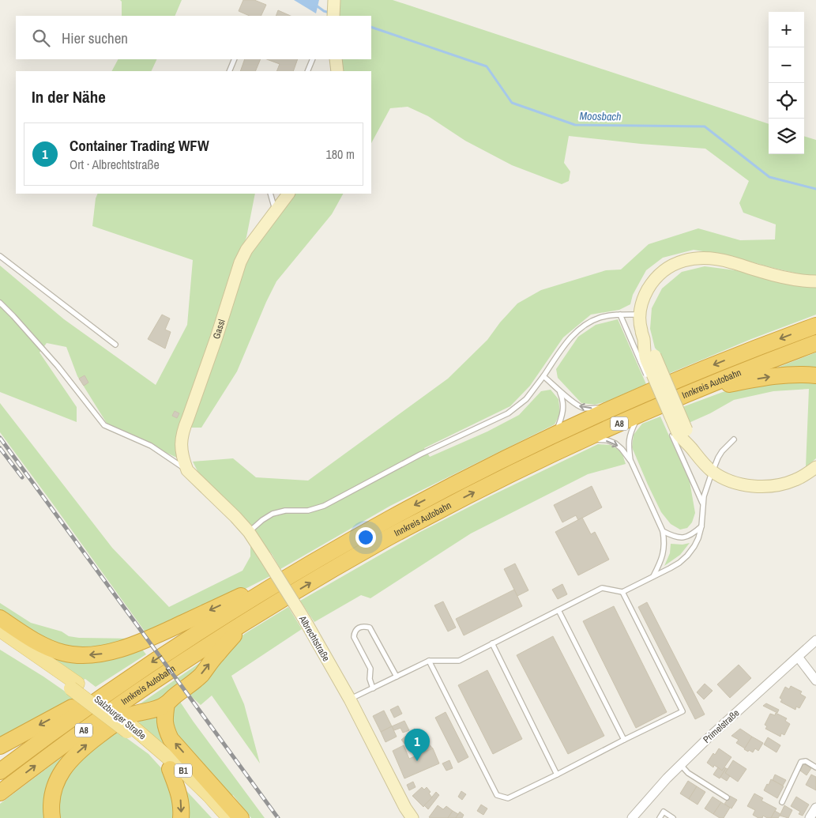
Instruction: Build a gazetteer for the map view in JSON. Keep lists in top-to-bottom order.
{
  "streets": {
    "highway": ["Innkreis Autobahn", "A8"],
    "main road": ["Salzburger Straße", "B1"],
    "street": ["Gassl", "Albrechtstraße", "Primelstraße"]
  },
  "crossings": [
    ["Gassl", "Albrechtstraße"]
  ],
  "water": ["Moosbach"],
  "page": {
    "map_buttons": ["+", "−"],
    "search": "Hier suchen",
    "heading": "In der Nähe",
    "list": [
      {
        "mark": "1",
        "name": "Container Trading WFW",
        "note": "Ort · Albrechtstraße",
        "value": "180 m"
      }
    ],
    "pins": "1"
  }
}
